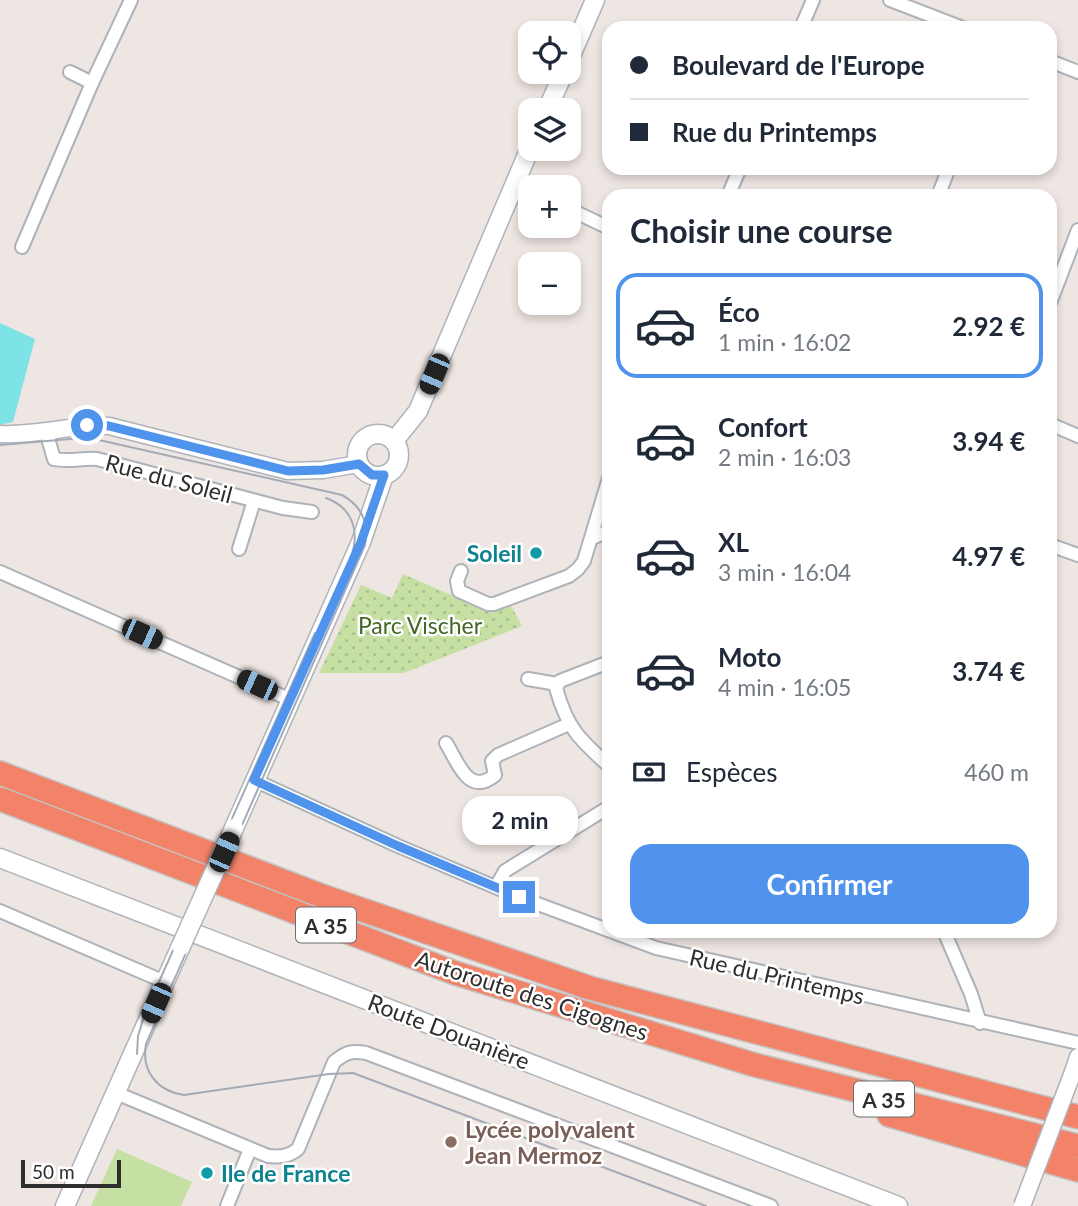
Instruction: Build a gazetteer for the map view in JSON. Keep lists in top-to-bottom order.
{
  "streets": {
    "highway": ["A 35", "Autoroute des Cigognes"],
    "main road": ["Route Douanière"],
    "street": ["Rue du Soleil", "Rue du Printemps"]
  },
  "parks": ["Parc Vischer"],
  "places": ["Soleil", "Lycée polyvalent Jean Mermoz", "Ile de France"],
  "scale_bar": "50 m",
  "page": {
    "map_buttons": ["+", "−"],
    "banner": ["Boulevard de l'Europe", "Rue du Printemps"],
    "heading": "Choisir une course",
    "list": [
      {
        "name": "Éco",
        "note": "1 min · 16:02",
        "value": "2.92 €"
      },
      {
        "name": "Confort",
        "note": "2 min · 16:03",
        "value": "3.94 €"
      },
      {
        "name": "XL",
        "note": "3 min · 16:04",
        "value": "4.97 €"
      },
      {
        "name": "Moto",
        "note": "4 min · 16:05",
        "value": "3.74 €"
      }
    ],
    "pay": ["Espèces", "460 m"],
    "bubble": "2 min",
    "buttons": "Confirmer",
    "scale": "50 m"
  }
}
